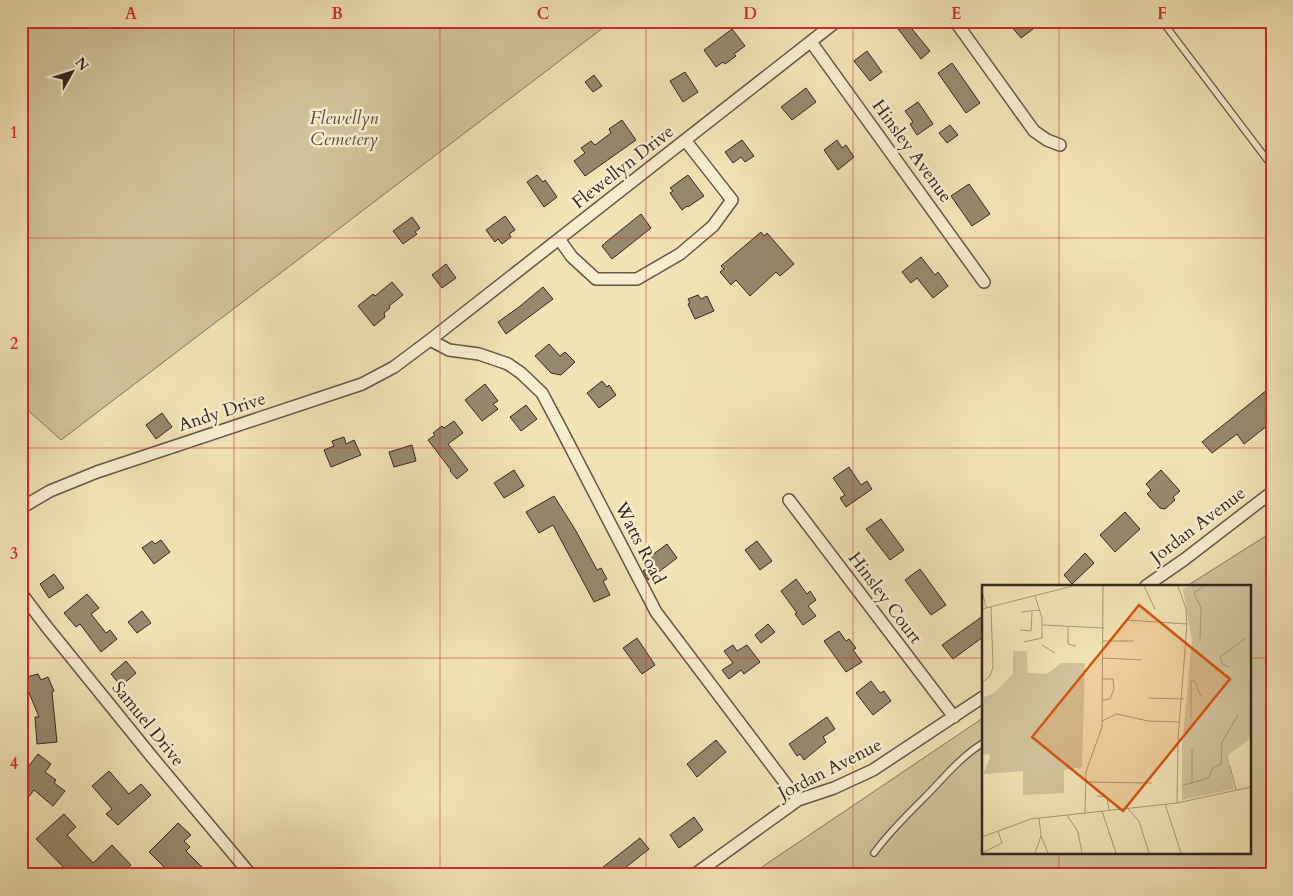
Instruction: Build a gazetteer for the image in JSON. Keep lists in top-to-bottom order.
{
  "streets": {
    "street": [
      "Hinsley Avenue",
      "Flewellyn Drive",
      "Andy Drive",
      "Jordan Avenue",
      "Watts Road",
      "Hinsley Court",
      "Samuel Drive"
    ]
  },
  "crossings": [
    ["Hinsley Avenue", "Flewellyn Drive"],
    ["Flewellyn Drive", "Andy Drive"],
    ["Flewellyn Drive", "Watts Road"],
    ["Andy Drive", "Watts Road"],
    ["Jordan Avenue", "Watts Road"],
    ["Jordan Avenue", "Hinsley Court"]
  ],
  "parks": ["Flewellyn Cemetery"],
  "north": "top right",
  "grid": {
    "columns": [
      "A",
      "B",
      "C",
      "D",
      "E",
      "F"
    ],
    "rows": [
      "1",
      "2",
      "3",
      "4"
    ]
  }
}
